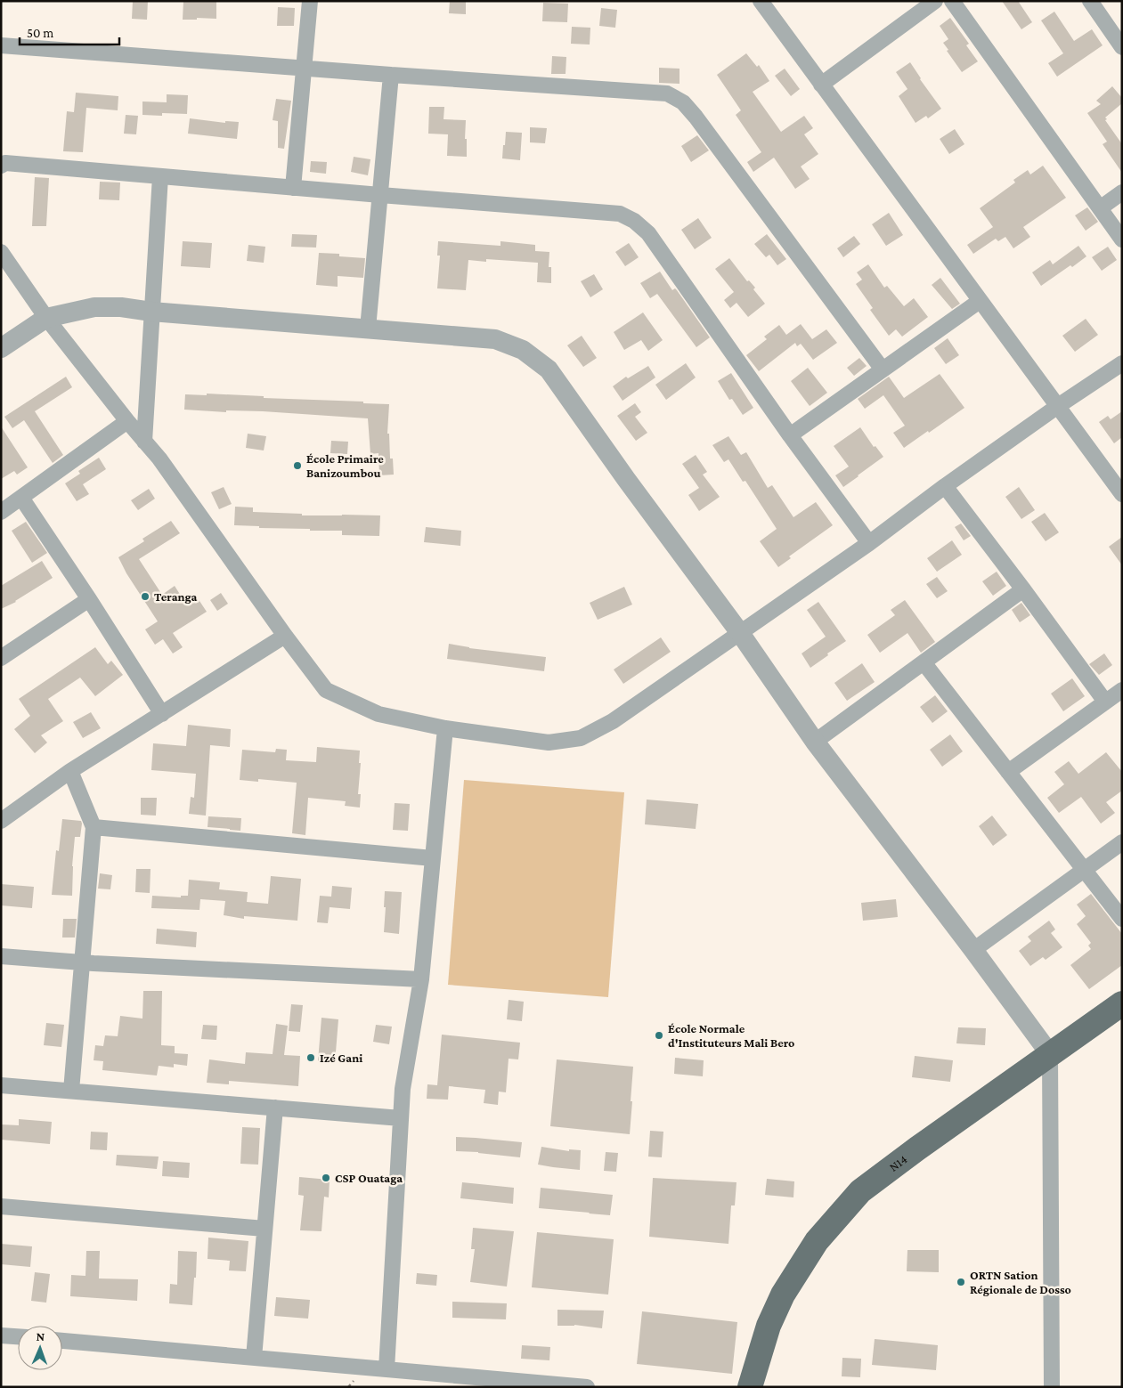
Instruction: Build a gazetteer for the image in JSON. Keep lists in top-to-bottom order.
{
  "streets": {
    "main road": ["N14"]
  },
  "places": [
    "École Primaire Banizoumbou",
    "Teranga",
    "École Normale d'Instituteurs Mali Bero",
    "Izé Gani",
    "CSP Ouataga",
    "ORTN Sation Régionale de Dosso"
  ],
  "scale_bar": "50 m",
  "north": "top"
}
